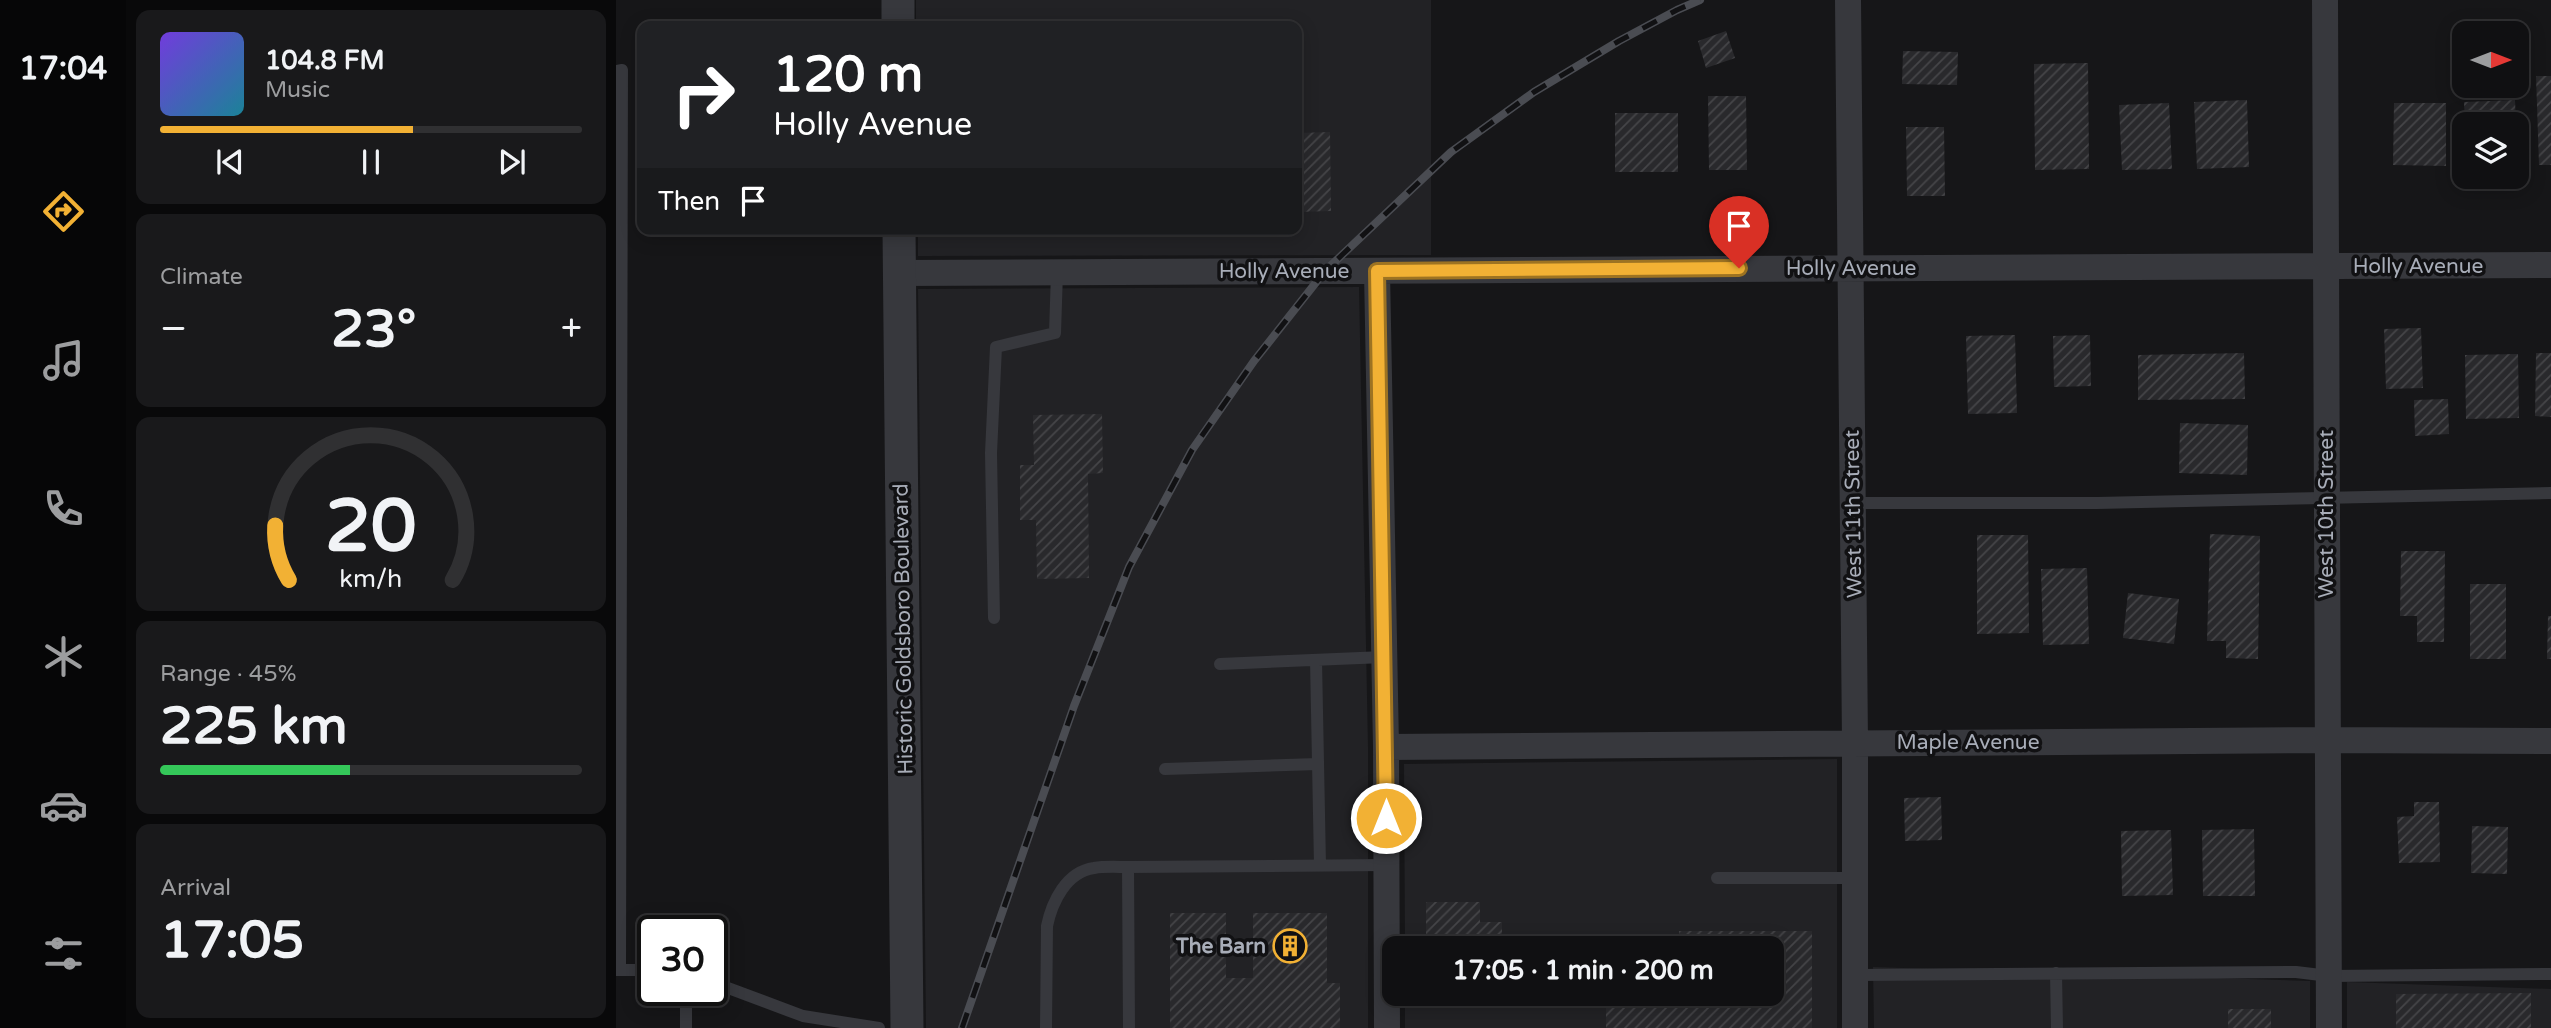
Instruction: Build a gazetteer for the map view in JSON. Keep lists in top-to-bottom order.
{
  "streets": {
    "street": [
      "Holly Avenue",
      "West 11th Street",
      "West 10th Street",
      "Historic Goldsboro Boulevard",
      "Maple Avenue"
    ]
  },
  "crossings": [
    ["Holly Avenue", "West 11th Street"],
    ["Holly Avenue", "West 10th Street"],
    ["Holly Avenue", "Historic Goldsboro Boulevard"],
    ["West 11th Street", "Maple Avenue"],
    ["West 10th Street", "Maple Avenue"]
  ],
  "places": {
    "building": ["The Barn"]
  },
  "north": "right",
  "page": {
    "tabs": "17:04",
    "turn": ["120 m", "Holly Avenue"],
    "song": ["104.8 FM", "Music"],
    "then": "Then",
    "tile": [
      "Climate",
      ["Range · 45%", "225 km"],
      ["Arrival", "17:05"]
    ],
    "heat": ["−", "23°", "+"],
    "limit": "30",
    "trip": "17:05 · 1 min · 200 m",
    "gauge": ["20", "km/h"]
  }
}
